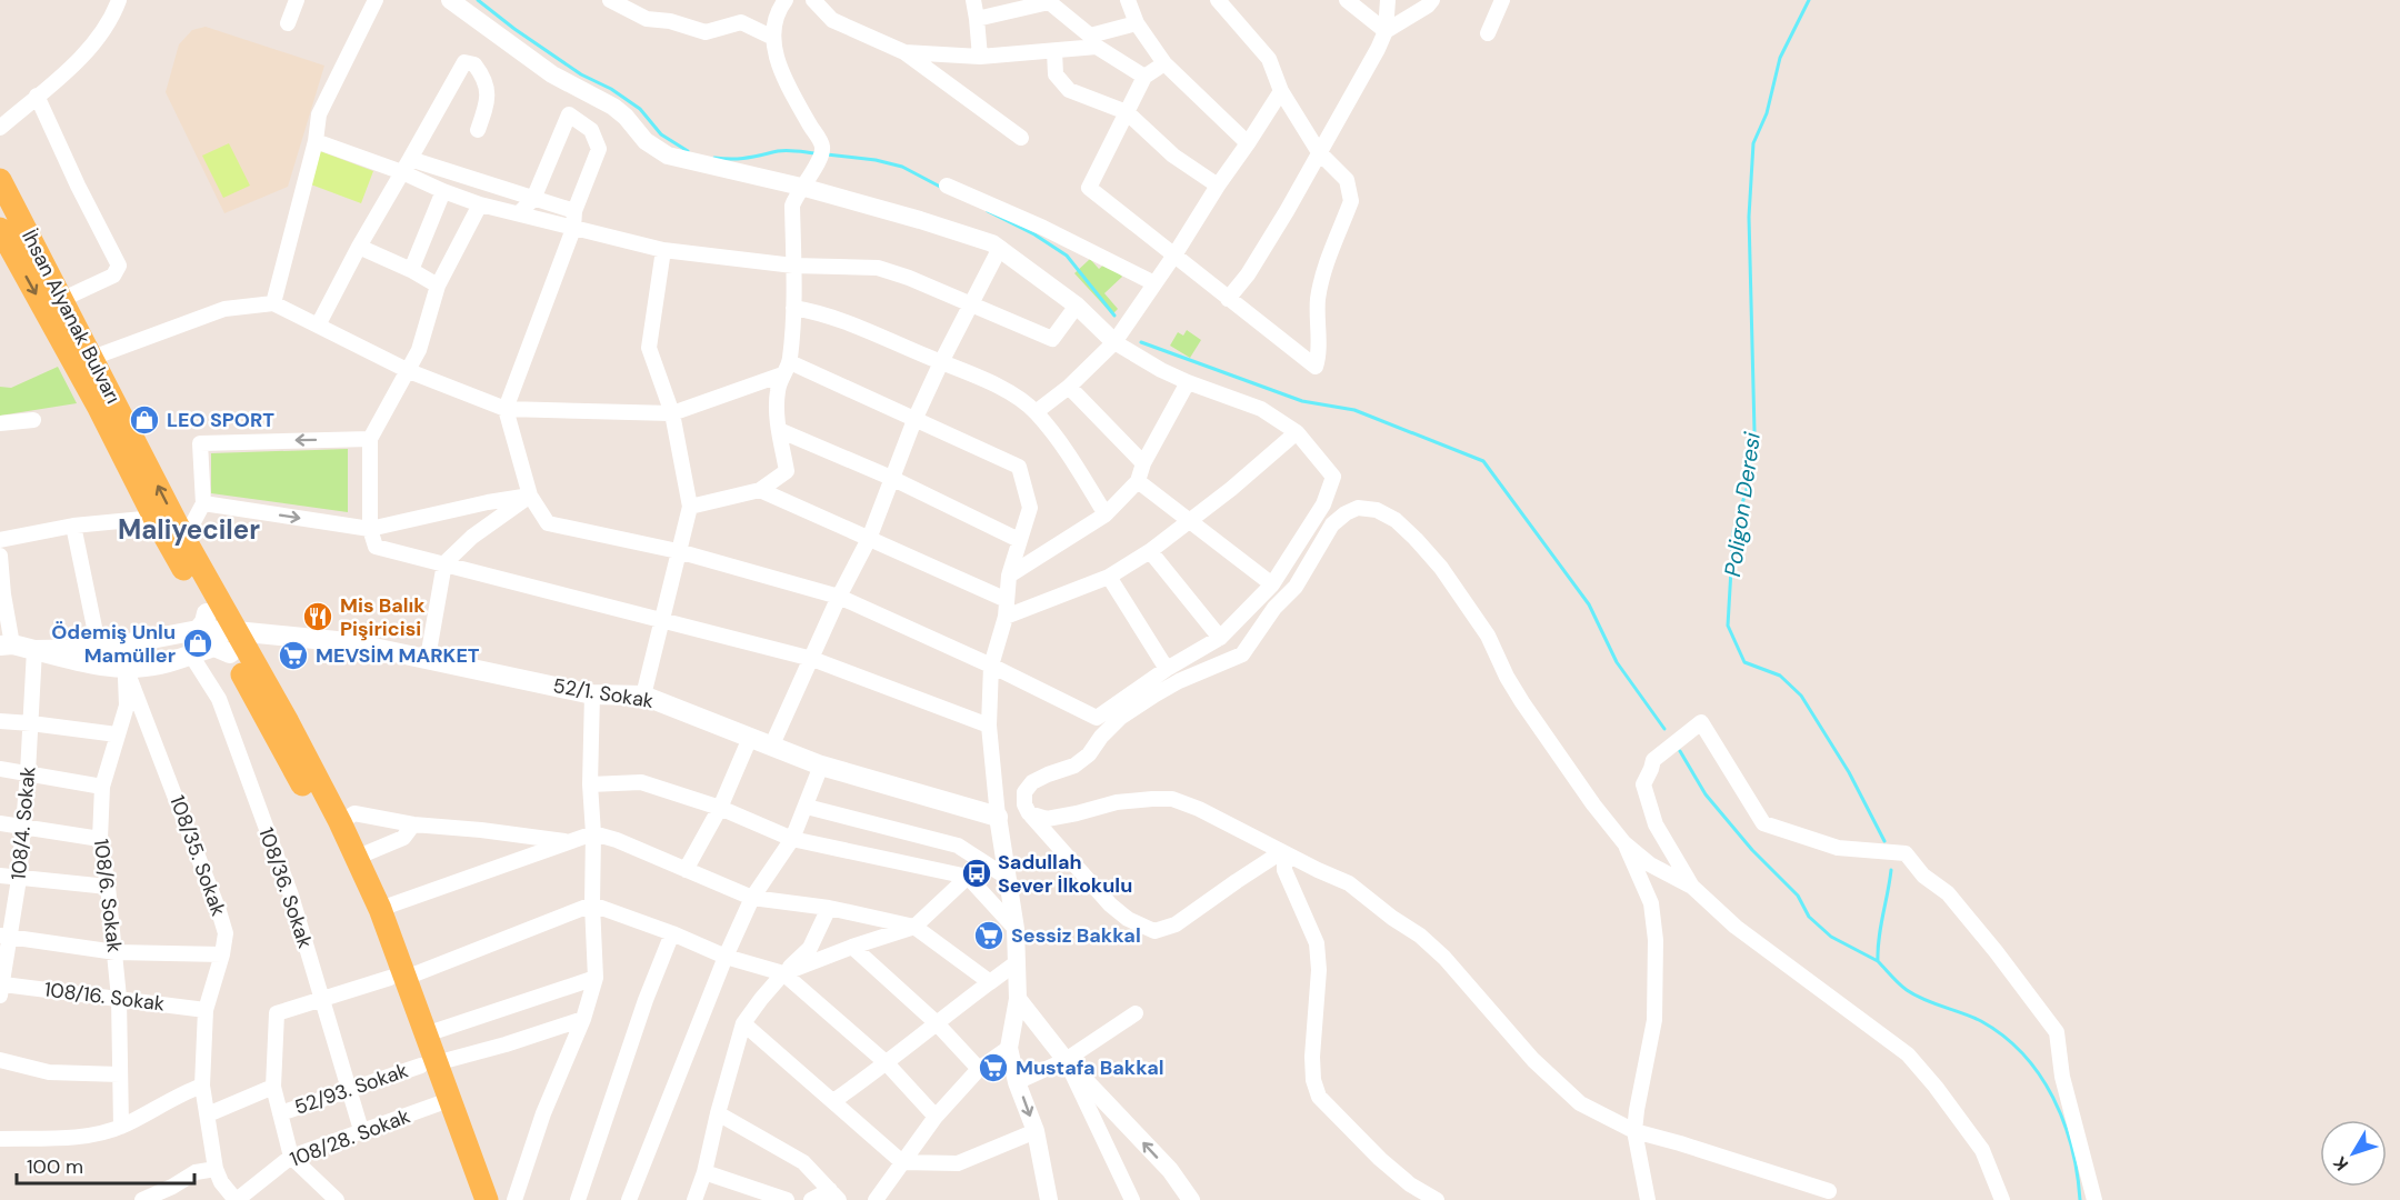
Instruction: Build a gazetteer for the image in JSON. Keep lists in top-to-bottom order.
{
  "streets": {
    "main road": ["İhsan Alyanak Bulvarı", "52/1. Sokak"],
    "street": [
      "108/4. Sokak",
      "108/35. Sokak",
      "108/36. Sokak",
      "108/6. Sokak",
      "108/16. Sokak",
      "52/93. Sokak",
      "108/28. Sokak"
    ]
  },
  "crossings": [
    ["İhsan Alyanak Bulvarı", "52/1. Sokak"],
    ["108/4. Sokak", "108/16. Sokak"],
    ["108/35. Sokak", "108/6. Sokak"],
    ["108/35. Sokak", "108/16. Sokak"],
    ["108/35. Sokak", "108/28. Sokak"],
    ["108/36. Sokak", "52/93. Sokak"],
    ["108/36. Sokak", "108/28. Sokak"],
    ["108/6. Sokak", "108/16. Sokak"]
  ],
  "districts": ["Maliyeciler"],
  "water": ["Poligon Deresi"],
  "places": {
    "shop": ["LEO SPORT", "Ödemiş Unlu Mamüller"],
    "restaurant": ["Mis Balık Pişiricisi"],
    "supermarket": ["MEVSİM MARKET", "Sessiz Bakkal", "Mustafa Bakkal"],
    "bus stop": ["Sadullah Sever İlkokulu"]
  },
  "scale_bar": "100 m",
  "north": "bottom left"
}
